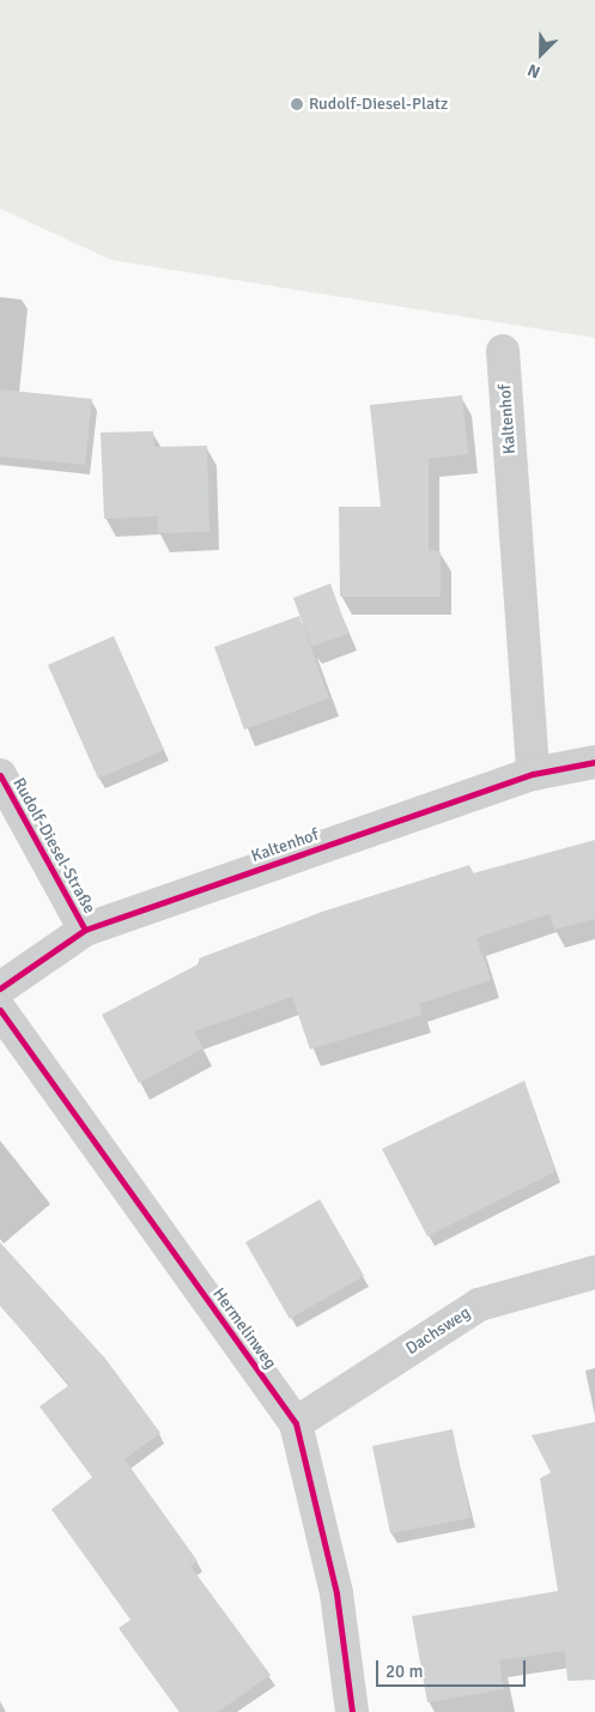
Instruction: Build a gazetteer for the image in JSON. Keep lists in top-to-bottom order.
{
  "streets": {
    "street": [
      "Kaltenhof",
      "Rudolf-Diesel-Straße",
      "Hermelinweg",
      "Dachsweg"
    ]
  },
  "crossings": [
    ["Kaltenhof", "Rudolf-Diesel-Straße"],
    ["Hermelinweg", "Dachsweg"]
  ],
  "places": ["Rudolf-Diesel-Platz"],
  "scale_bar": "20 m",
  "north": "bottom left"
}
